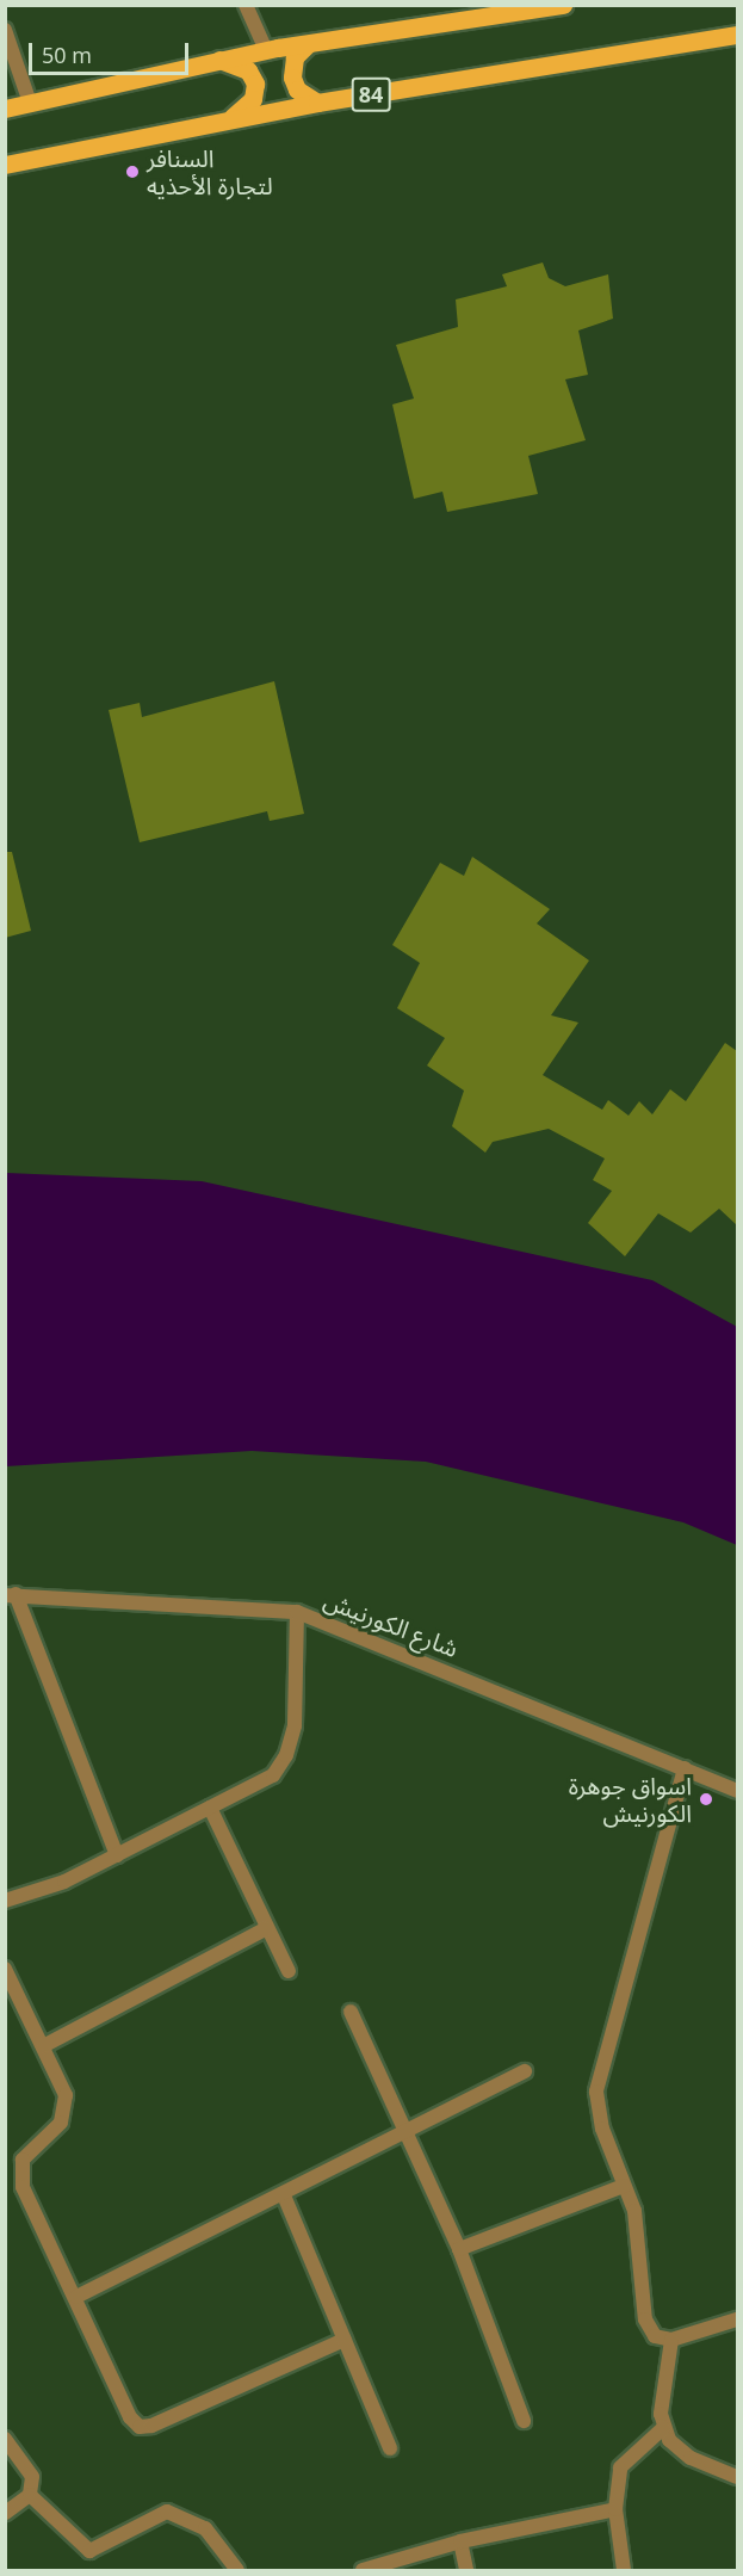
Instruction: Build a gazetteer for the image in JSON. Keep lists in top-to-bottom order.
{
  "streets": {
    "main road": ["84"],
    "street": ["شارع الكورنيش"]
  },
  "places": ["السنافر لتجارة الأحذيه", "اسواق جوهرة الكورنيش"],
  "scale_bar": "50 m"
}
